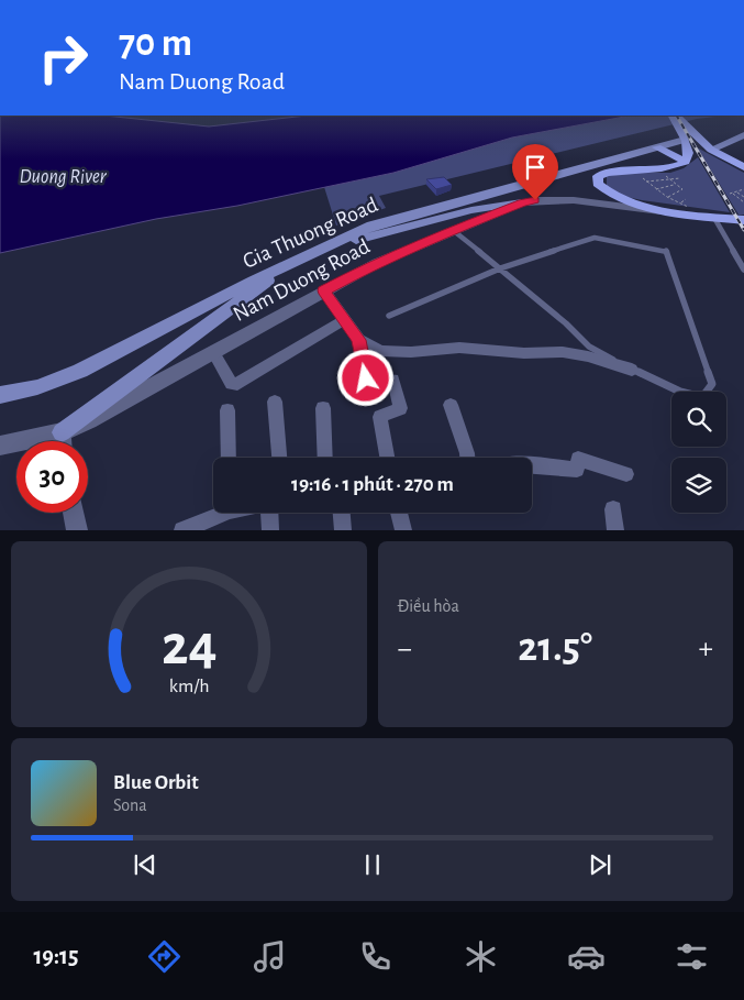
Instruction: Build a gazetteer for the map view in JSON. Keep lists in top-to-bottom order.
{
  "streets": {
    "main road": ["Gia Thuong Road"],
    "street": ["Nam Duong Road"]
  },
  "water": ["Duong River"],
  "page": {
    "turn": ["70 m", "Nam Duong Road"],
    "limit": "30",
    "trip": "19:16 · 1 phút · 270 m",
    "tile": "Điều hòa",
    "heat": ["−", "21.5°", "+"],
    "song": ["Blue Orbit", "Sona"],
    "tabs": "19:15",
    "gauge": ["24", "km/h"]
  }
}
